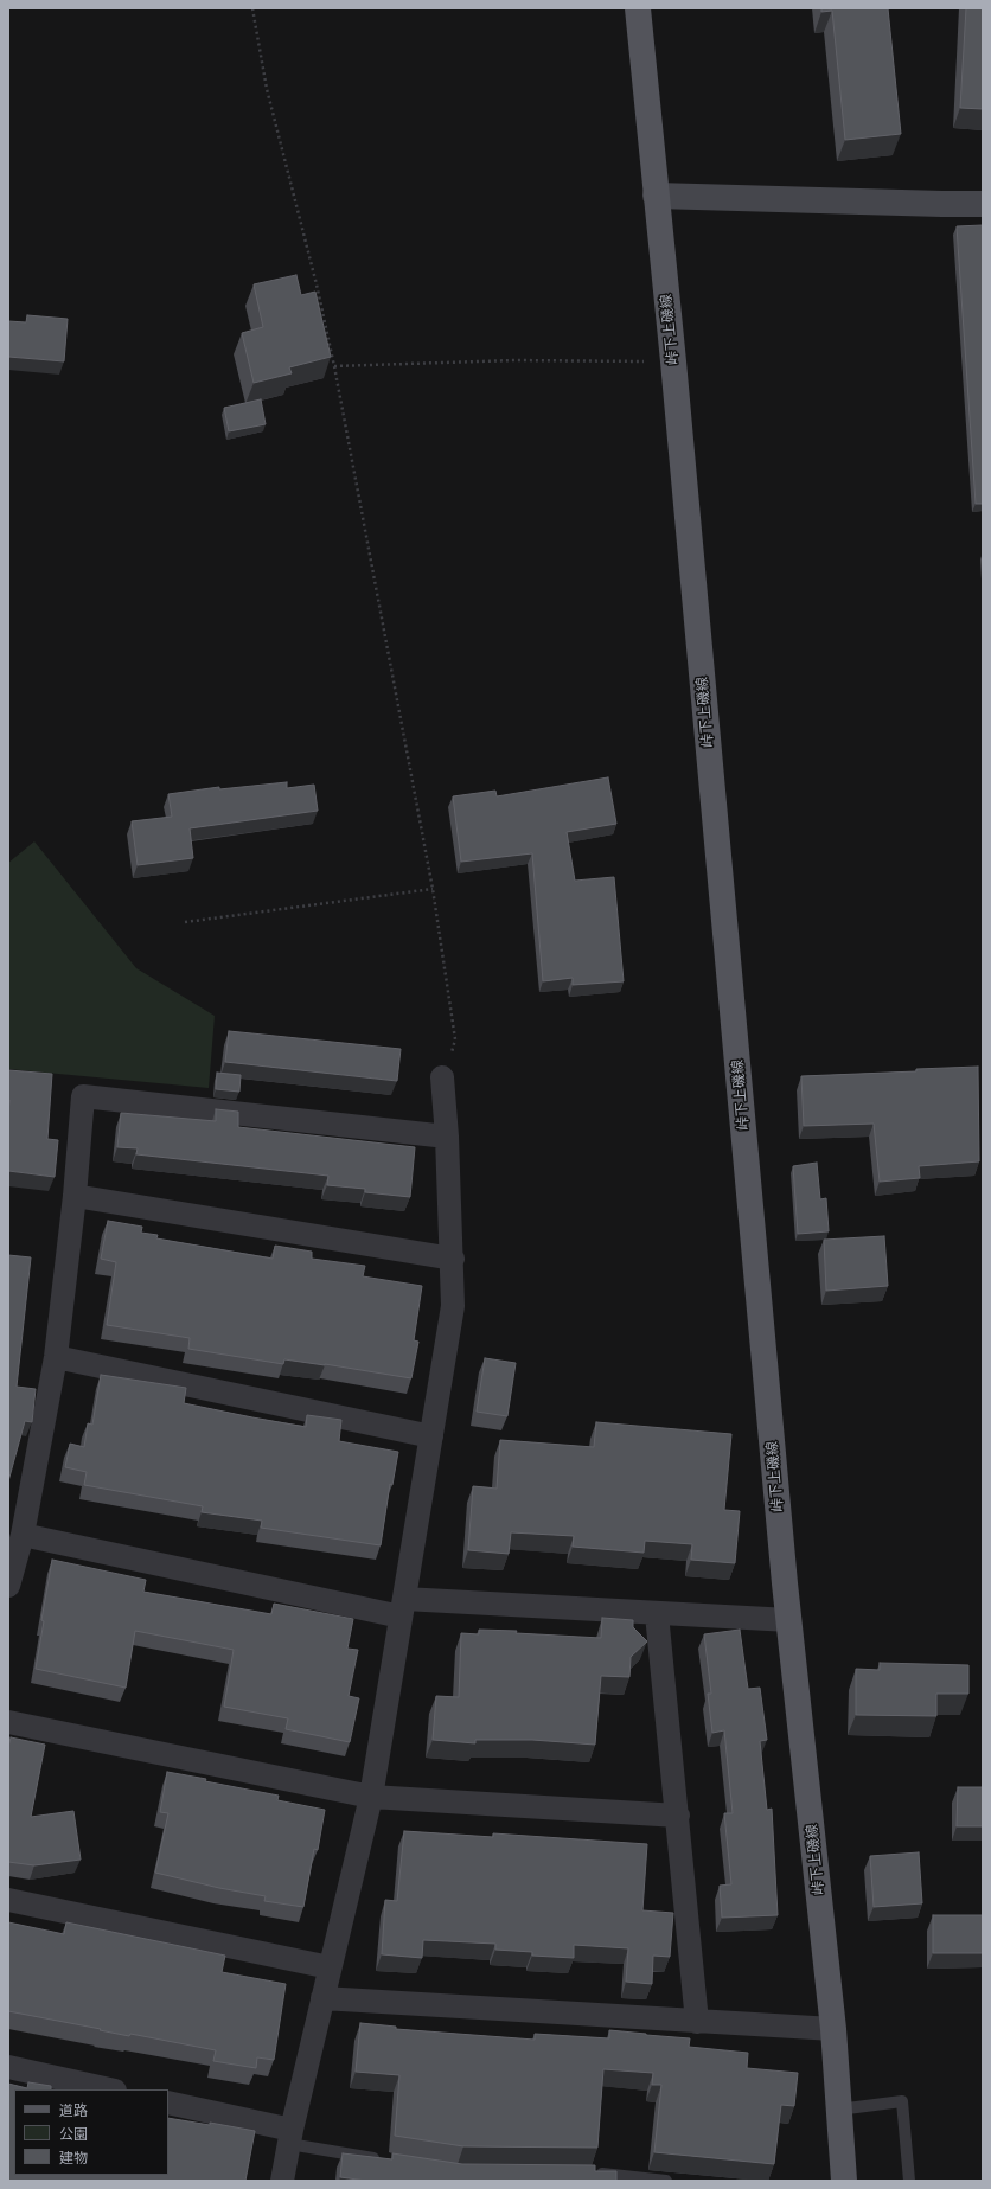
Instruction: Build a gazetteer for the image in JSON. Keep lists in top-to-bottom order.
{
  "streets": {
    "main road": ["峠下上磯線"]
  },
  "legend": ["道路", "公園", "建物"]
}
